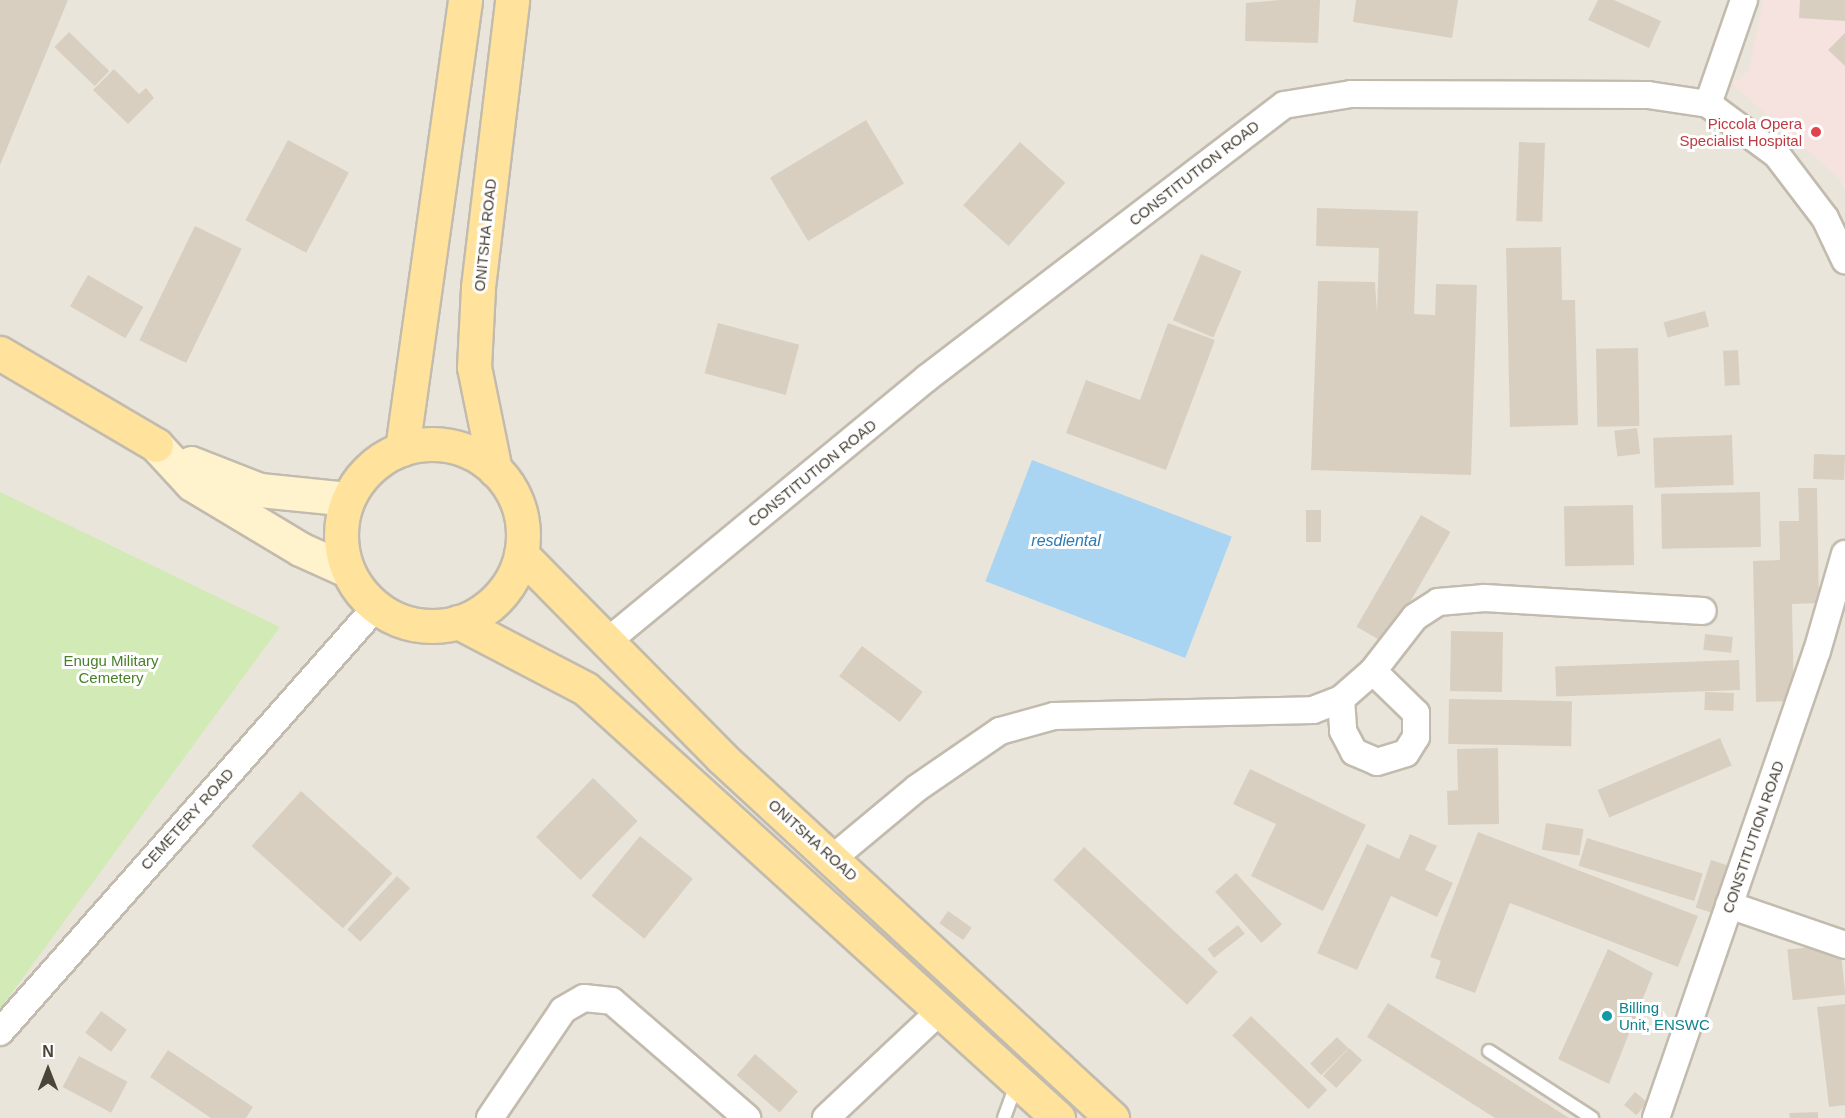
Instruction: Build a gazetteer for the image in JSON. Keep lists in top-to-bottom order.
{
  "streets": {
    "main road": ["ONITSHA ROAD"],
    "street": ["CONSTITUTION ROAD", "CEMETERY ROAD"]
  },
  "crossings": [
    ["CONSTITUTION ROAD", "ONITSHA ROAD"],
    ["ONITSHA ROAD", "CEMETERY ROAD"]
  ],
  "water": ["resdiental"],
  "parks": ["Enugu Military Cemetery"],
  "places": ["Piccola Opera Specialist Hospital", "Billing Unit, ENSWC"],
  "north": "top"
}
